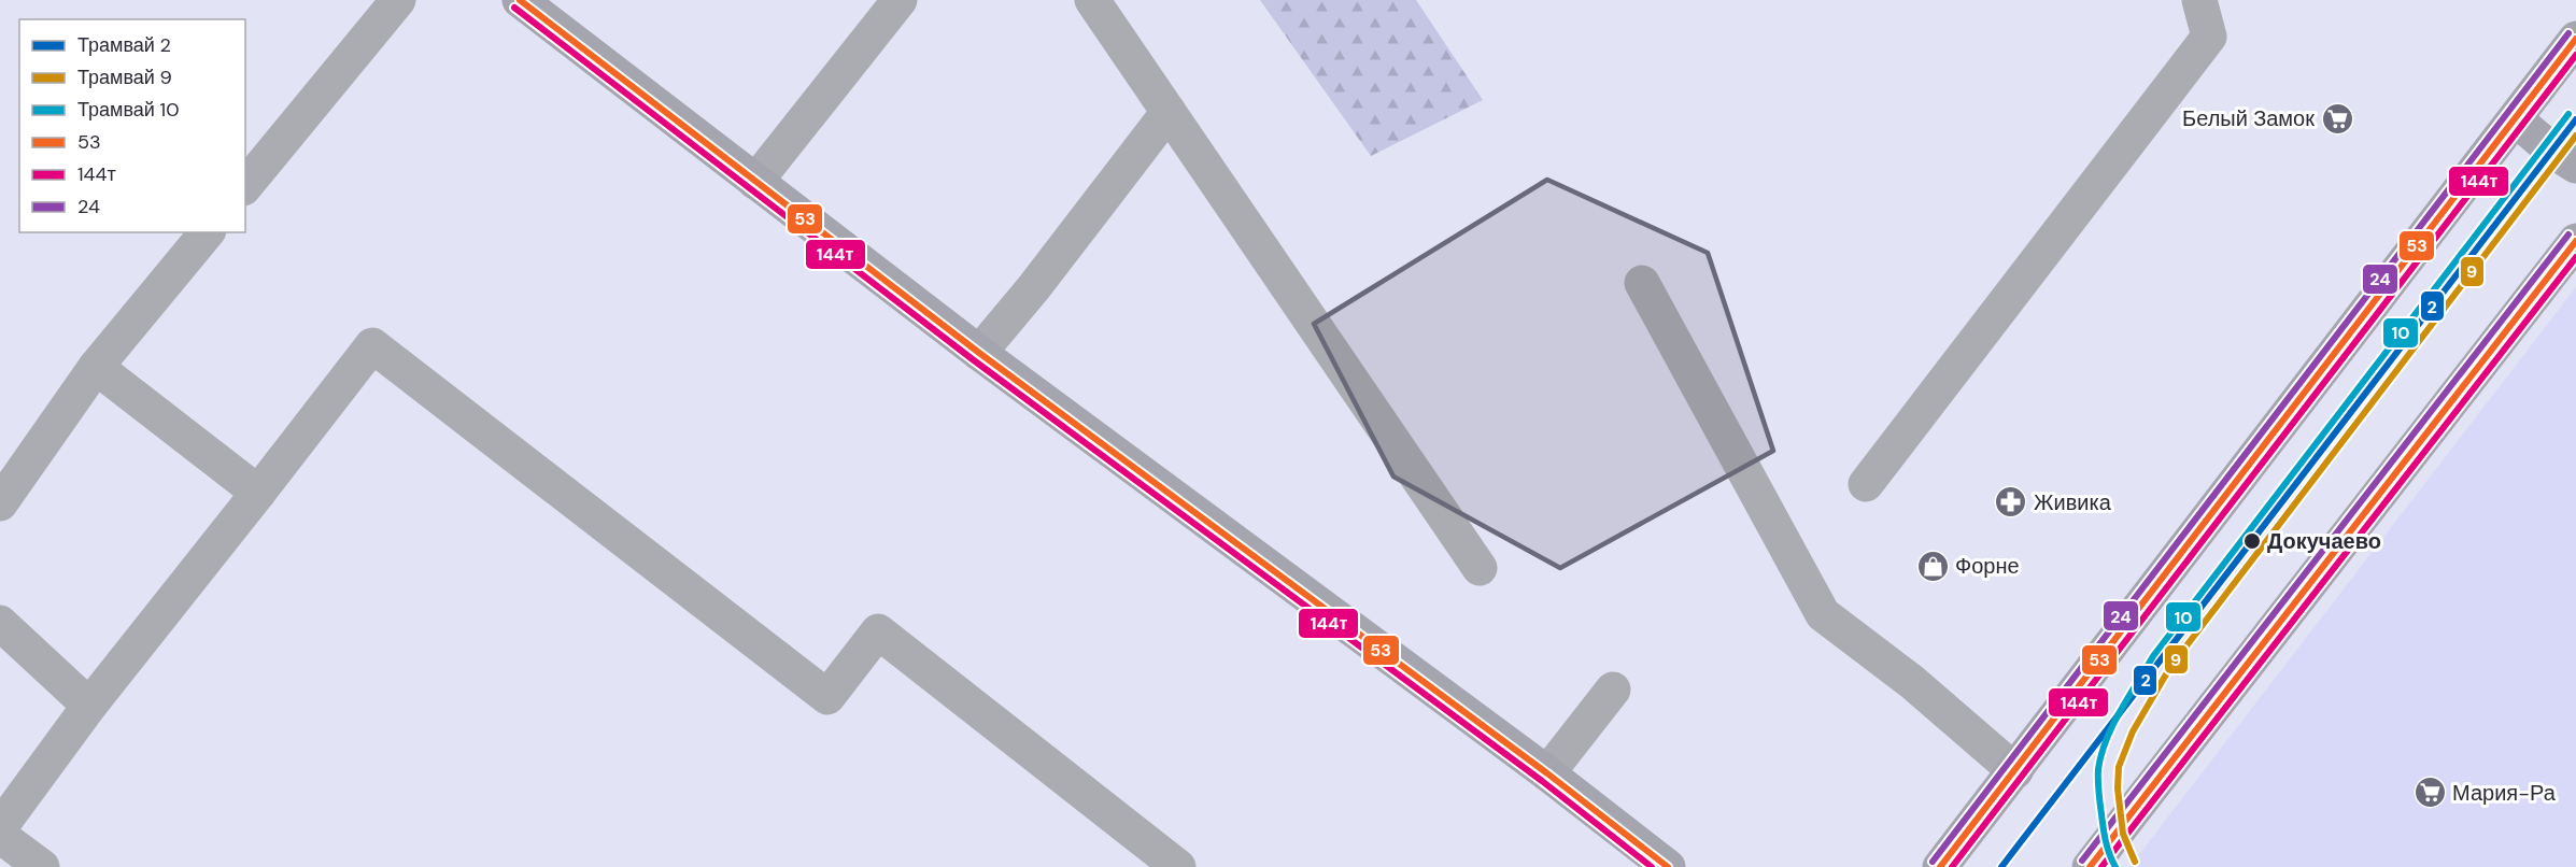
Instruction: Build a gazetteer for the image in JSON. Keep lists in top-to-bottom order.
{
  "places": {
    "supermarket": ["Белый Замок", "Мария-Ра"],
    "pharmacy": ["Живика"],
    "other": ["Докучаево"],
    "shop": ["Форне"]
  },
  "lines": [
    "transit line 53",
    "transit line 144т",
    "transit line 24",
    "tram line 10",
    "tram line 2",
    "tram line 9"
  ],
  "legend": [
    "Трамвай 2",
    "Трамвай 9",
    "Трамвай 10",
    "53",
    "144т",
    "24"
  ]
}
